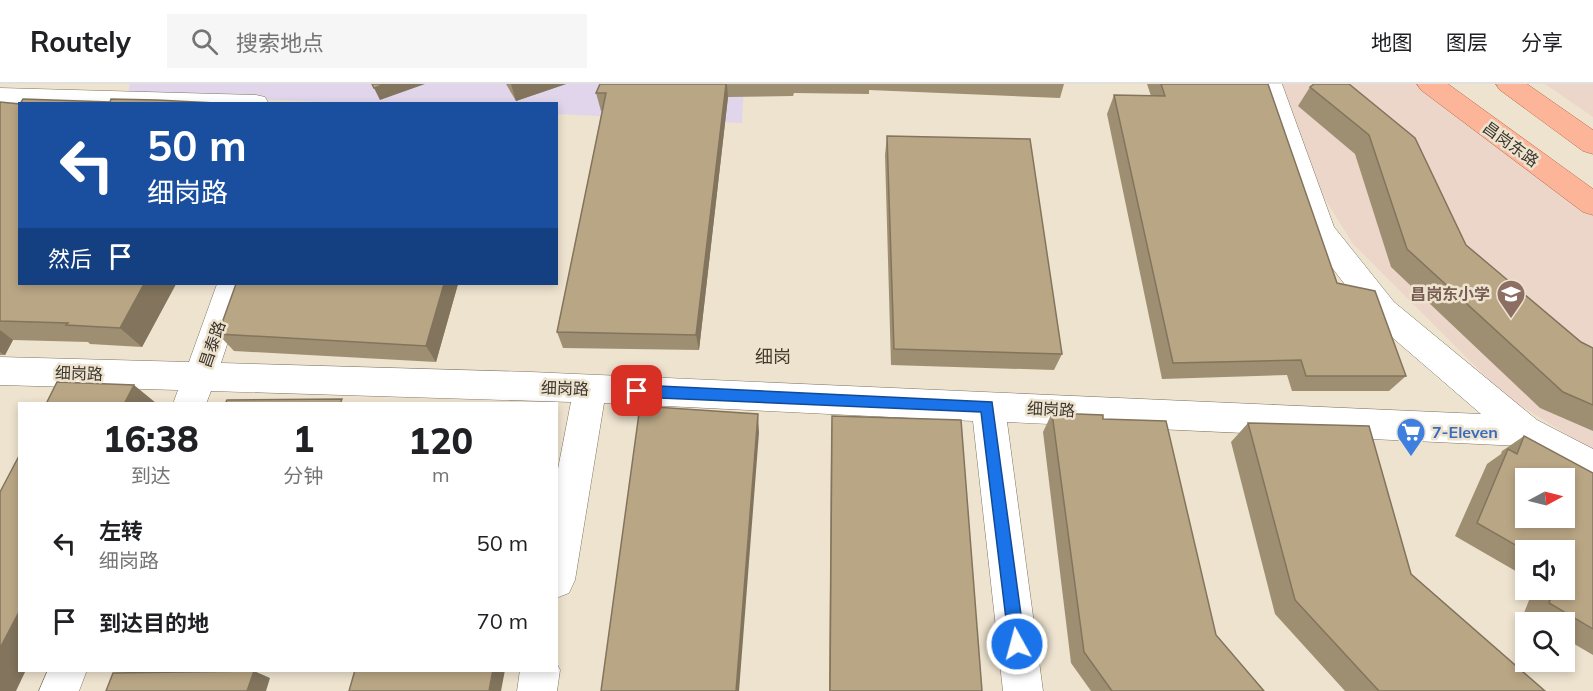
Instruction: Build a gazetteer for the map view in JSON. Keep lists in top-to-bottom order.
{
  "streets": {
    "main road": ["昌岗东路"],
    "street": ["昌泰路", "细岗路"]
  },
  "crossings": [
    ["昌泰路", "细岗路"]
  ],
  "districts": ["细岗"],
  "places": {
    "school or university": ["昌岗东小学"],
    "supermarket": ["7-Eleven"]
  },
  "north": "right",
  "page": {
    "header": "Routely",
    "search": "搜索地点",
    "nav": ["地图", "图层", "分享"],
    "turn": ["50 m", "细岗路"],
    "then": "然后",
    "eta": [
      "16:38",
      "到达",
      "1",
      "分钟",
      "120",
      "m"
    ],
    "list": [
      {
        "name": "左转",
        "note": "细岗路",
        "value": "50 m"
      },
      {
        "name": "到达目的地",
        "value": "70 m"
      }
    ]
  }
}
